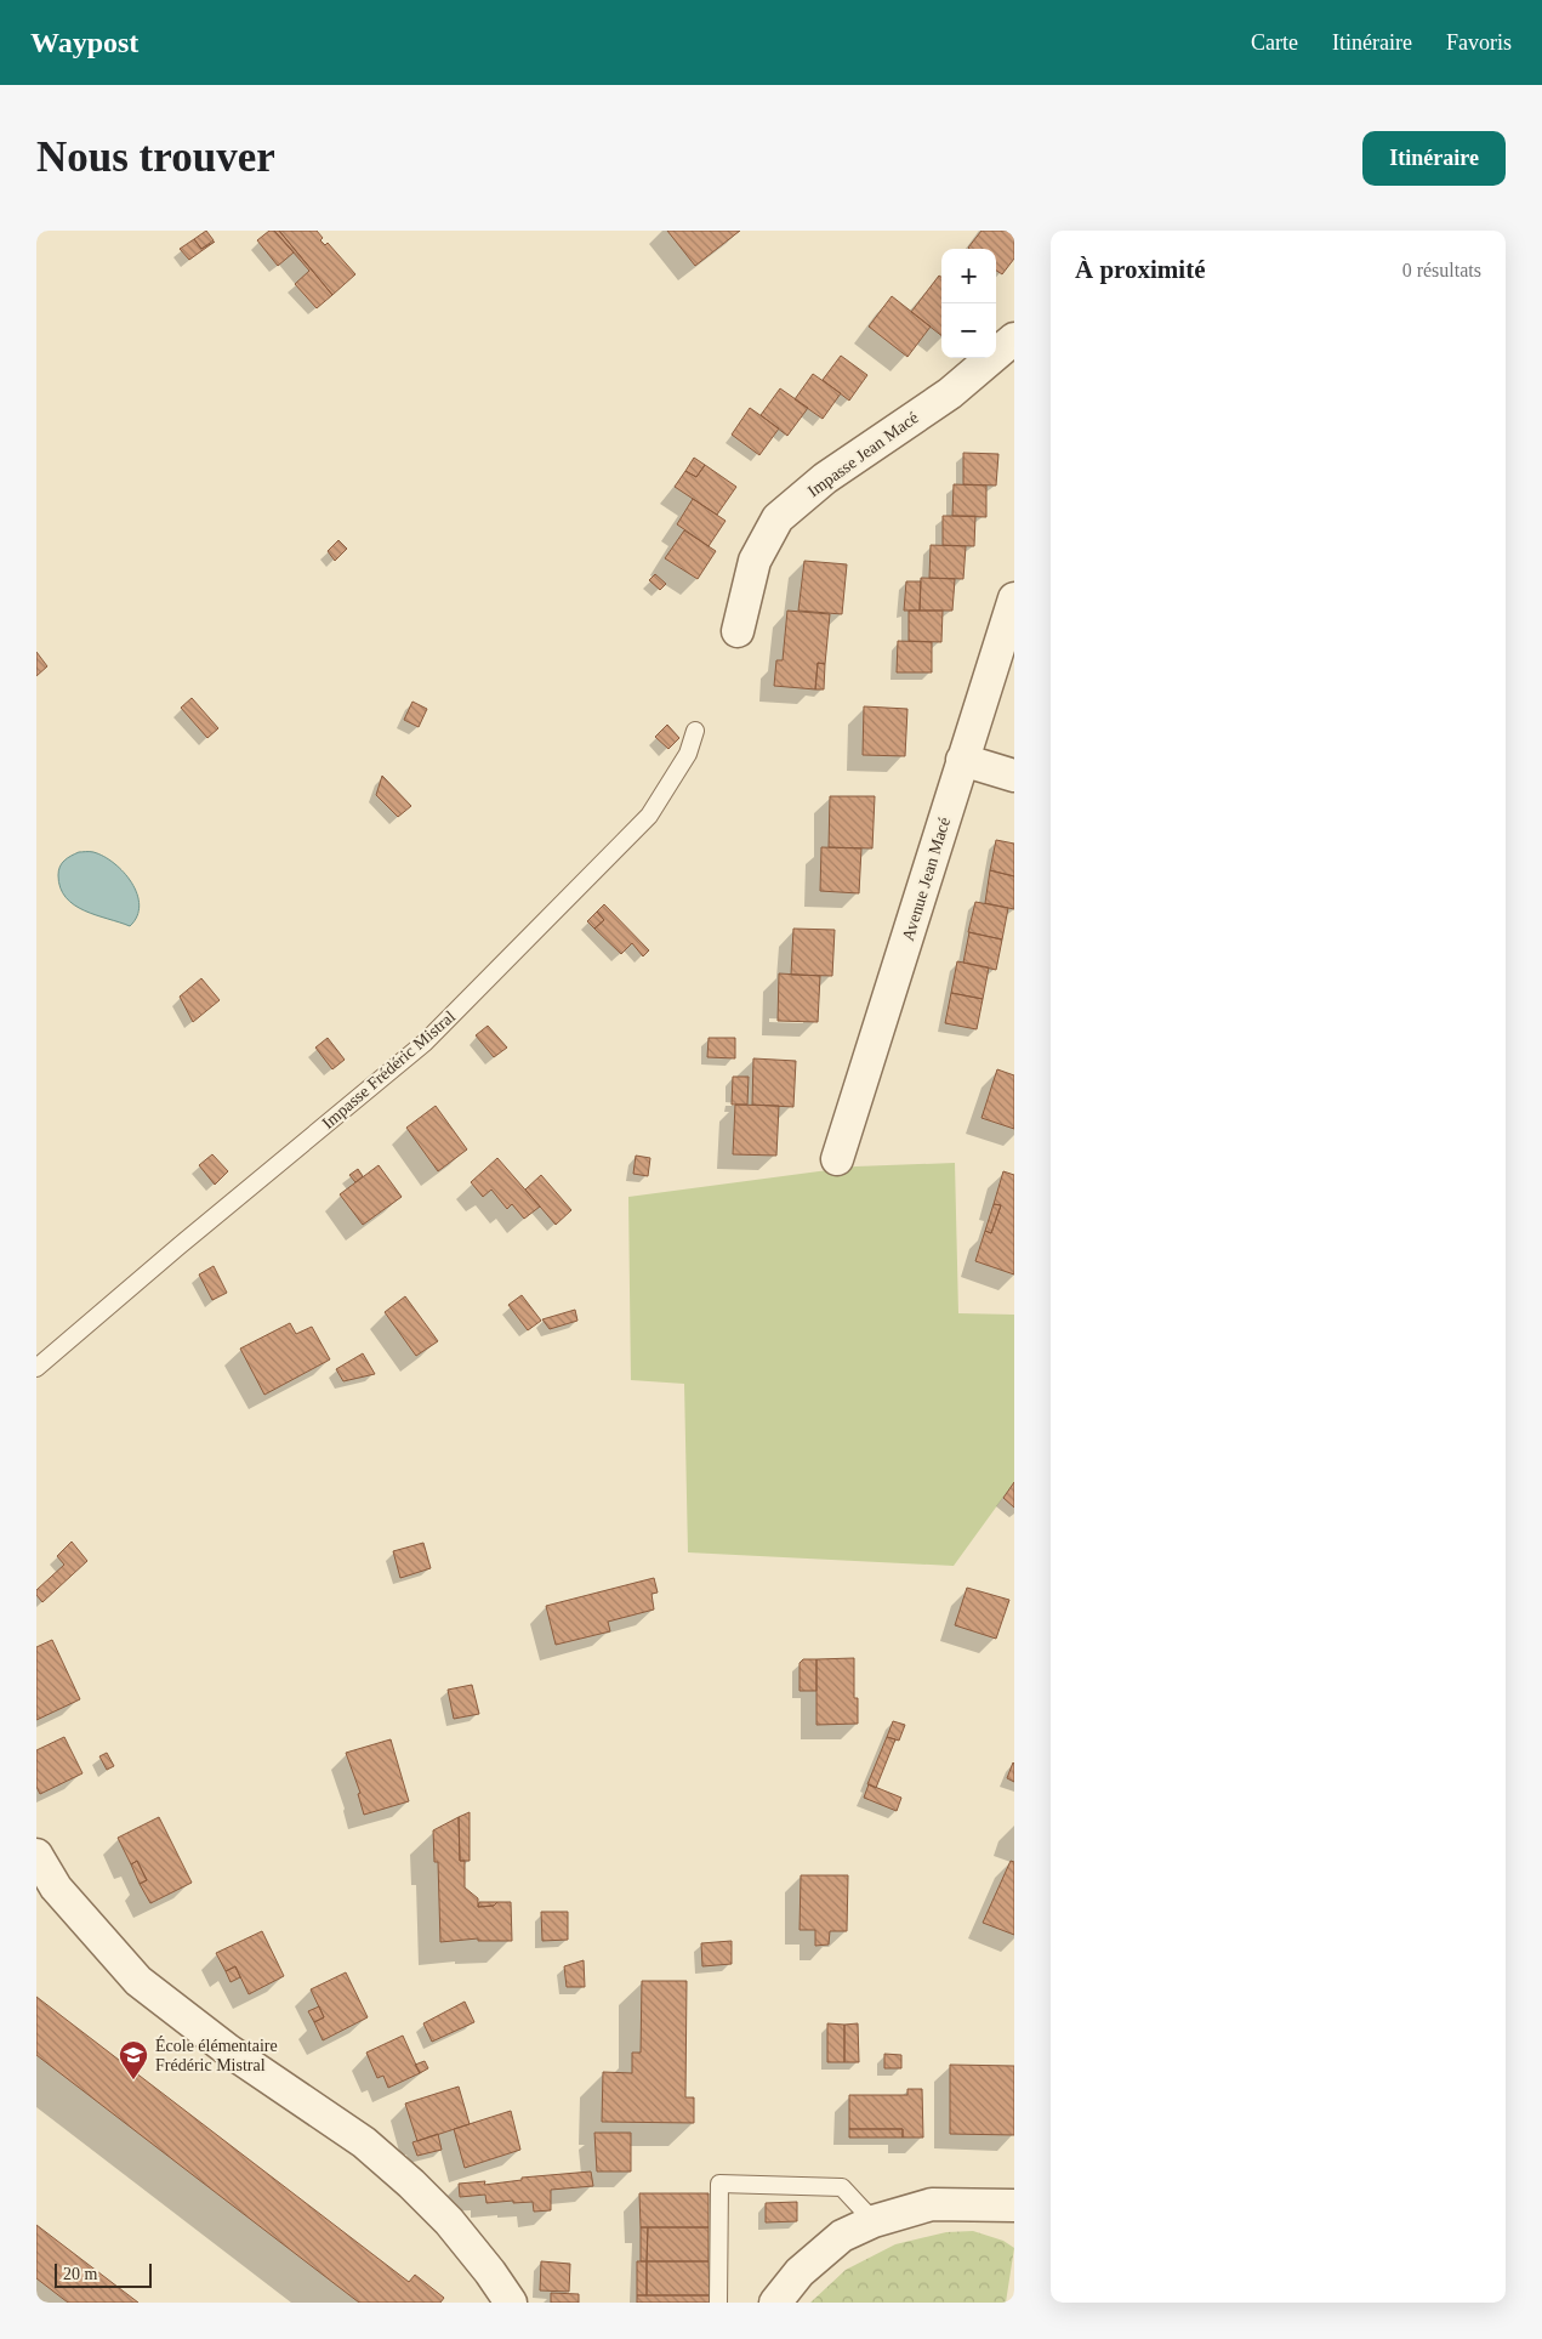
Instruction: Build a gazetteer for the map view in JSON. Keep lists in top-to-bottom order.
{
  "streets": {
    "street": ["Impasse Jean Macé", "Avenue Jean Macé"],
    "lane": ["Impasse Frédéric Mistral"]
  },
  "places": {
    "school or university": ["École élémentaire Frédéric Mistral"]
  },
  "scale_bar": "20 m",
  "page": {
    "header": "Waypost",
    "nav": ["Carte", "Itinéraire", "Favoris"],
    "buttons": "Itinéraire",
    "title": "Nous trouver",
    "heading": ["À proximité", "0 résultats"],
    "map_buttons": ["+", "−"],
    "scale": "20 m"
  }
}
